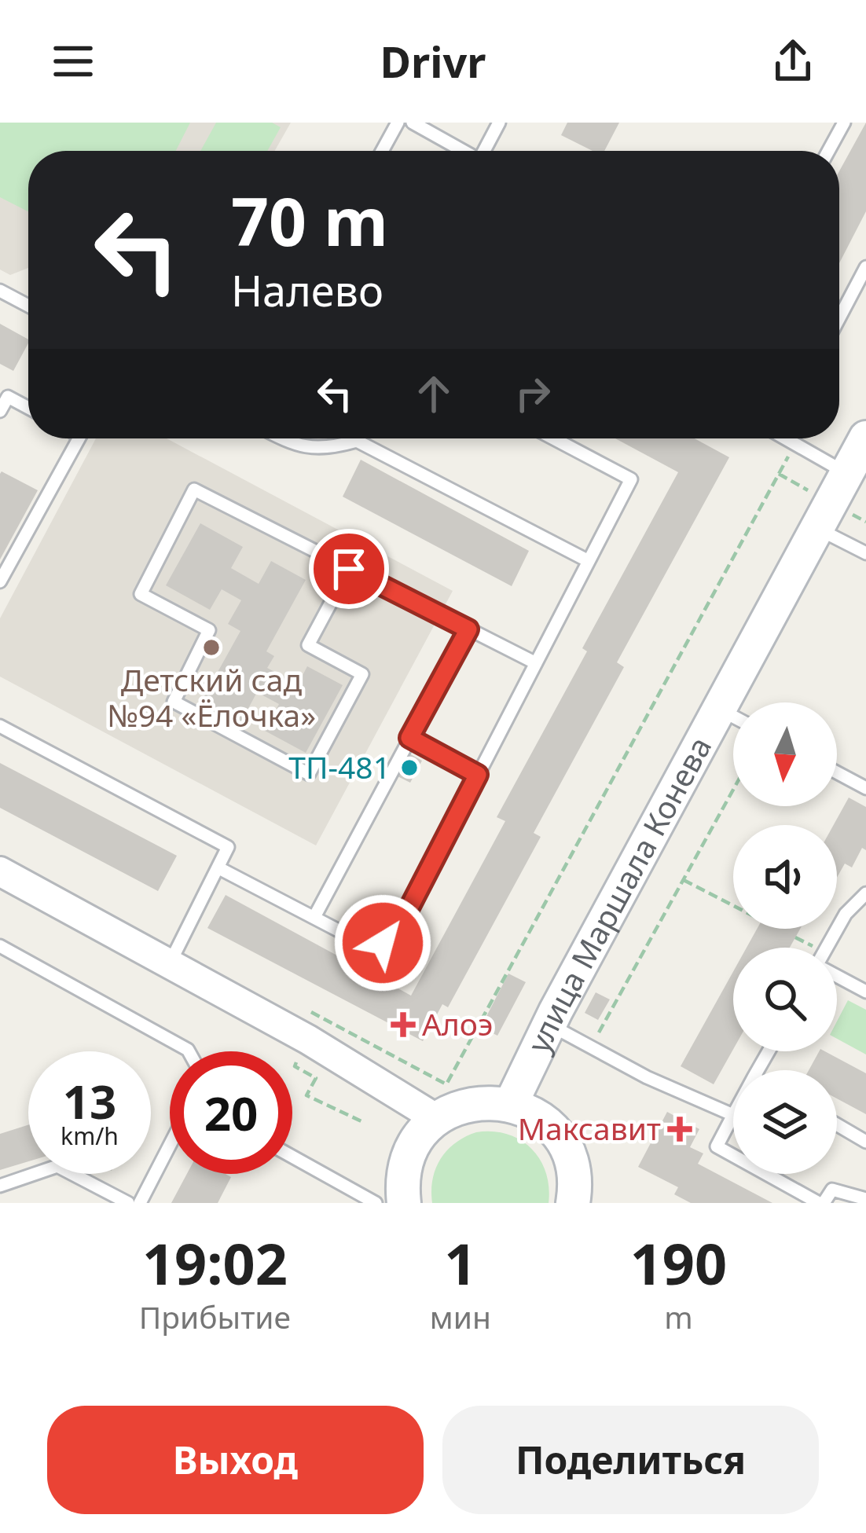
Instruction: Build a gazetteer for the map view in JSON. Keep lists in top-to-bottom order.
{
  "streets": {
    "main road": ["улица Маршала Конева"]
  },
  "places": {
    "other": ["Детский сад №94 «Ёлочка»", "ТП-481"],
    "health": ["Алоэ", "Максавит"]
  },
  "north": "bottom",
  "page": {
    "header": "Drivr",
    "turn": ["70 m", "Налево"],
    "speed": "13 km/h",
    "limit": "20",
    "eta": [
      "19:02",
      "Прибытие",
      "1",
      "мин",
      "190",
      "m"
    ],
    "buttons": ["Выход", "Поделиться"]
  }
}
